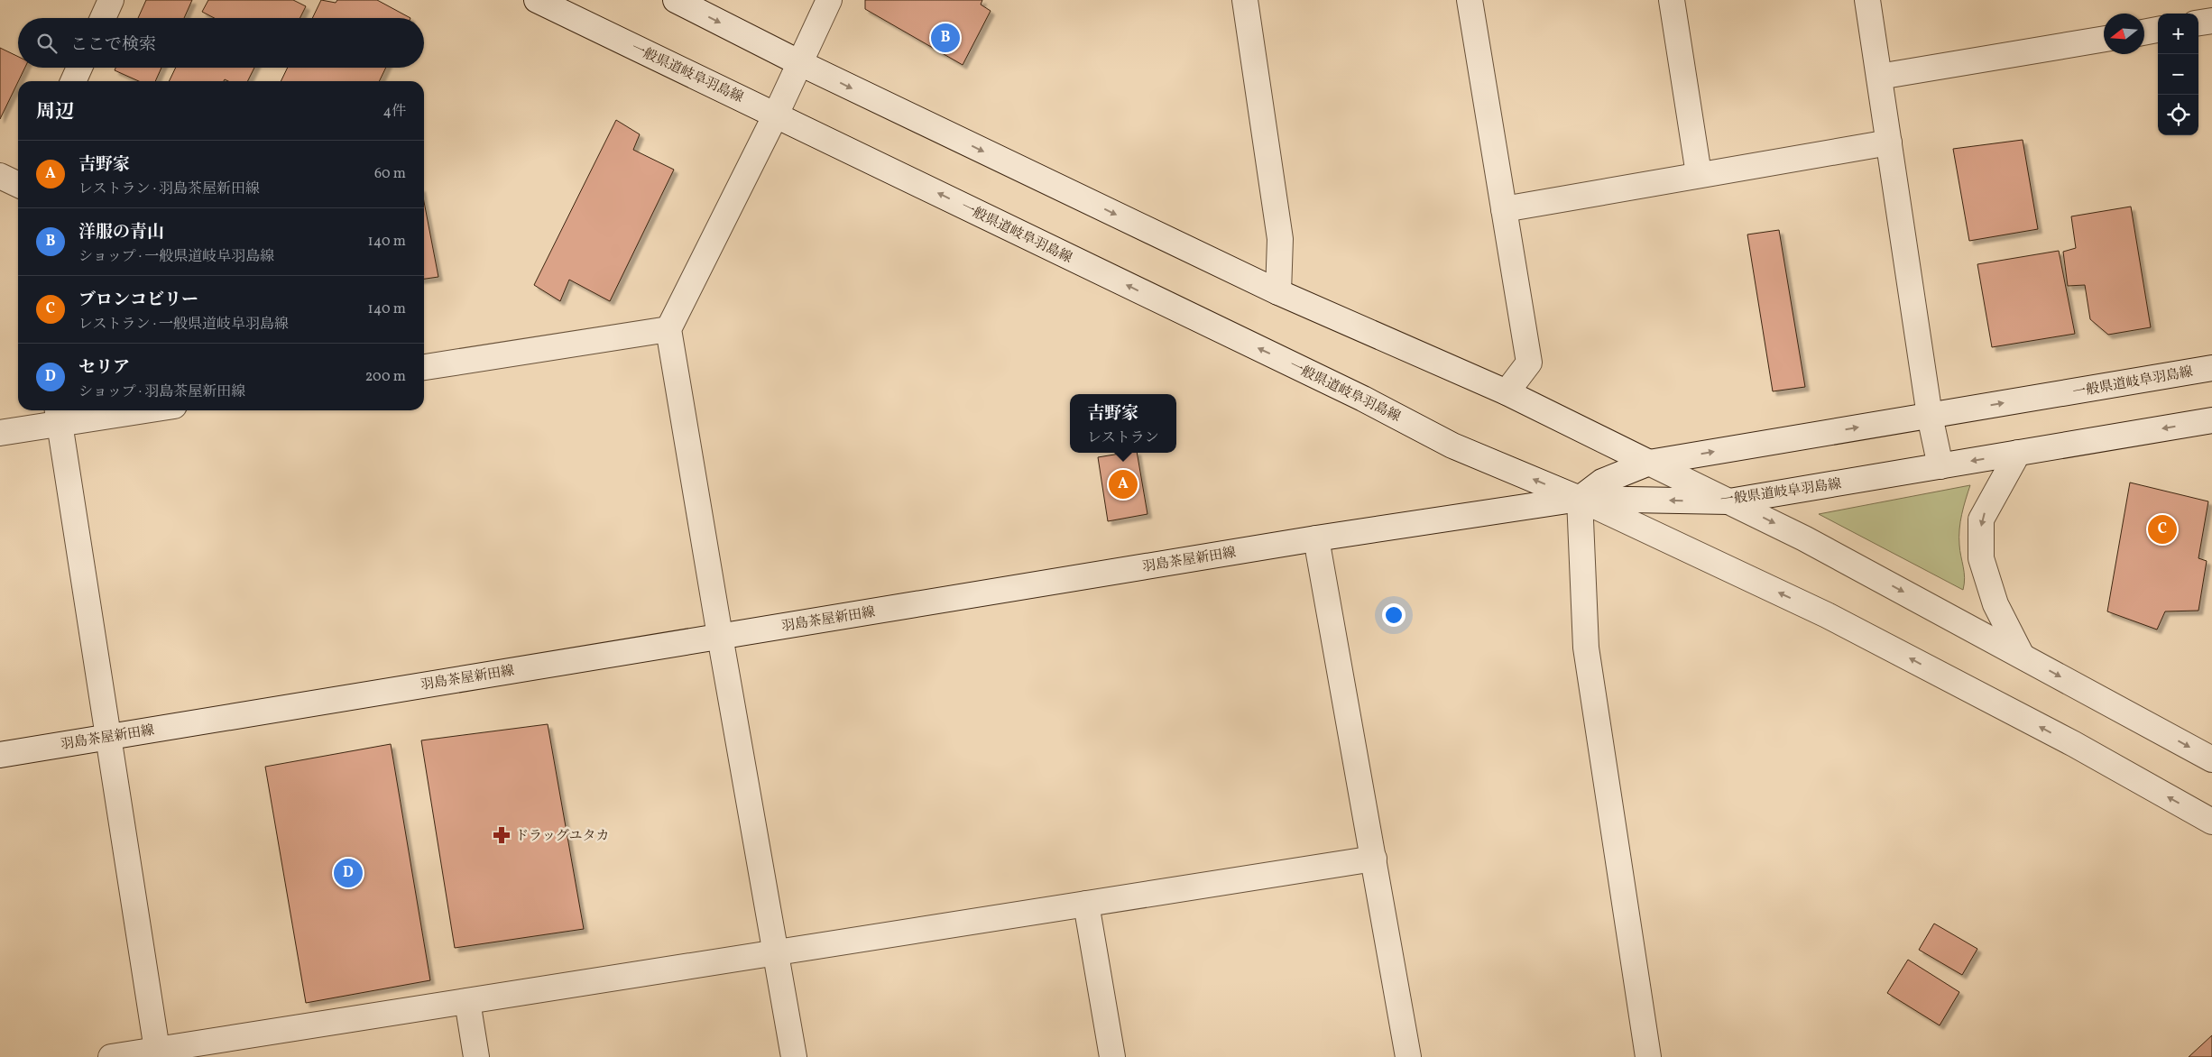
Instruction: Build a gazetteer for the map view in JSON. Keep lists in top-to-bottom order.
{
  "streets": {
    "street": ["一般県道岐阜羽島線", "羽島茶屋新田線"]
  },
  "crossings": [
    ["一般県道岐阜羽島線", "羽島茶屋新田線"]
  ],
  "places": {
    "pharmacy": ["ドラッグユタカ"]
  },
  "north": "left",
  "page": {
    "map_buttons": ["+", "−"],
    "search": "ここで検索",
    "pins": [
      "B",
      "A",
      "C",
      "D"
    ],
    "heading": ["周辺", "4件"],
    "list": [
      {
        "mark": "A",
        "name": "吉野家",
        "note": "レストラン · 羽島茶屋新田線",
        "value": "60 m"
      },
      {
        "mark": "B",
        "name": "洋服の青山",
        "note": "ショップ · 一般県道岐阜羽島線",
        "value": "140 m"
      },
      {
        "mark": "C",
        "name": "ブロンコビリー",
        "note": "レストラン · 一般県道岐阜羽島線",
        "value": "140 m"
      },
      {
        "mark": "D",
        "name": "セリア",
        "note": "ショップ · 羽島茶屋新田線",
        "value": "200 m"
      }
    ],
    "popup": ["吉野家", "レストラン"]
  }
}
